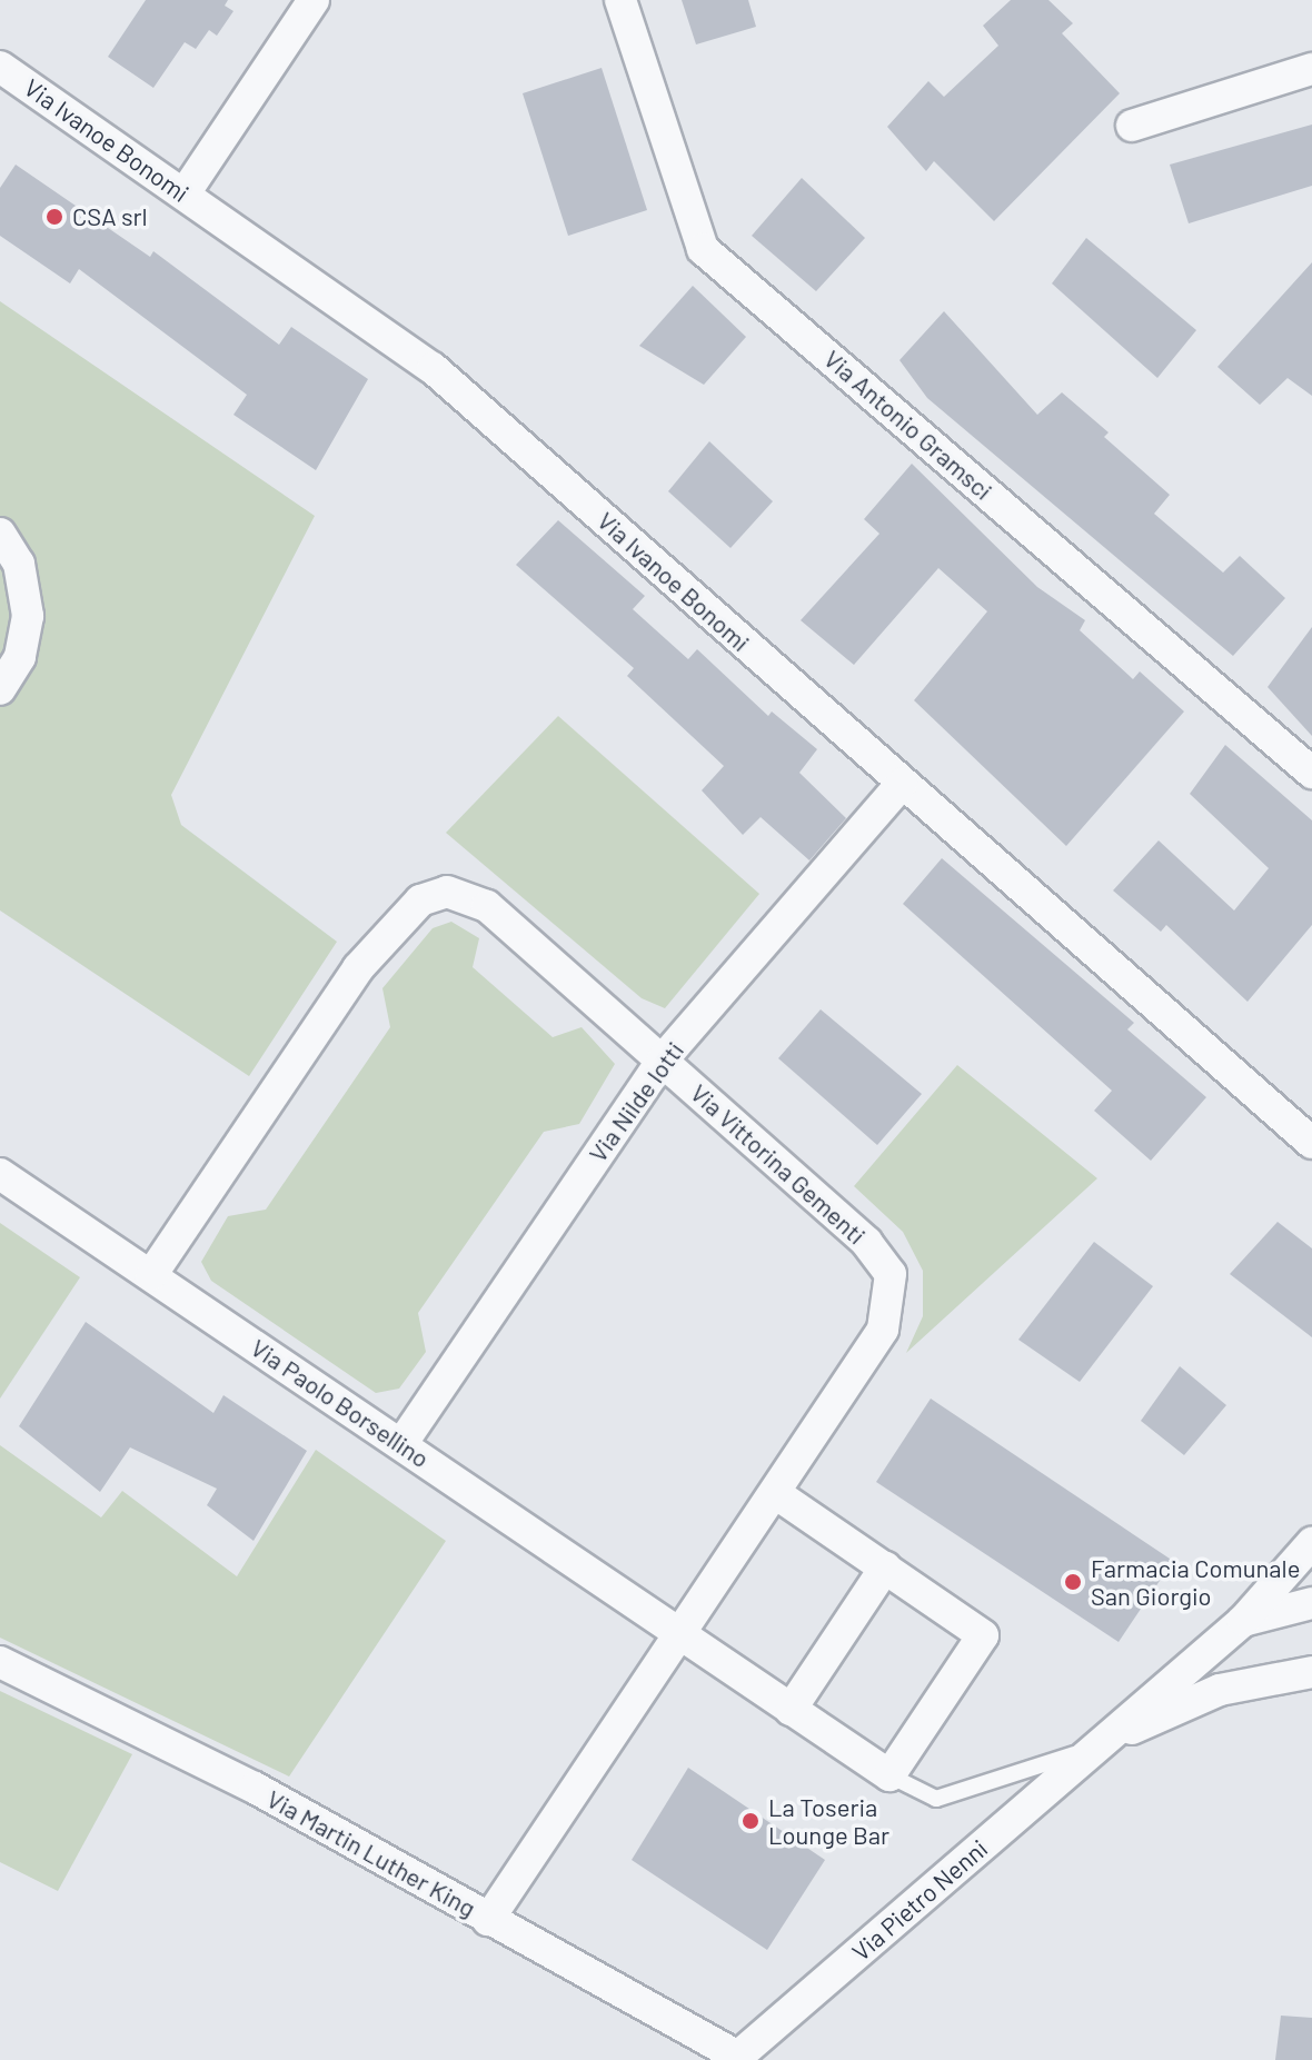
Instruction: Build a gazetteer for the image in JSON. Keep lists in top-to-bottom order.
{
  "streets": {
    "street": [
      "Via Ivanoe Bonomi",
      "Via Antonio Gramsci",
      "Via Nilde Iotti",
      "Via Vittorina Gementi",
      "Via Paolo Borsellino",
      "Via Martin Luther King",
      "Via Pietro Nenni"
    ]
  },
  "crossings": [
    ["Via Ivanoe Bonomi", "Via Nilde Iotti"],
    ["Via Nilde Iotti", "Via Vittorina Gementi"],
    ["Via Nilde Iotti", "Via Paolo Borsellino"],
    ["Via Vittorina Gementi", "Via Paolo Borsellino"],
    ["Via Vittorina Gementi", "Via Martin Luther King"],
    ["Via Martin Luther King", "Via Pietro Nenni"]
  ],
  "places": ["CSA srl", "Farmacia Comunale San Giorgio", "La Toseria Lounge Bar"]
}
